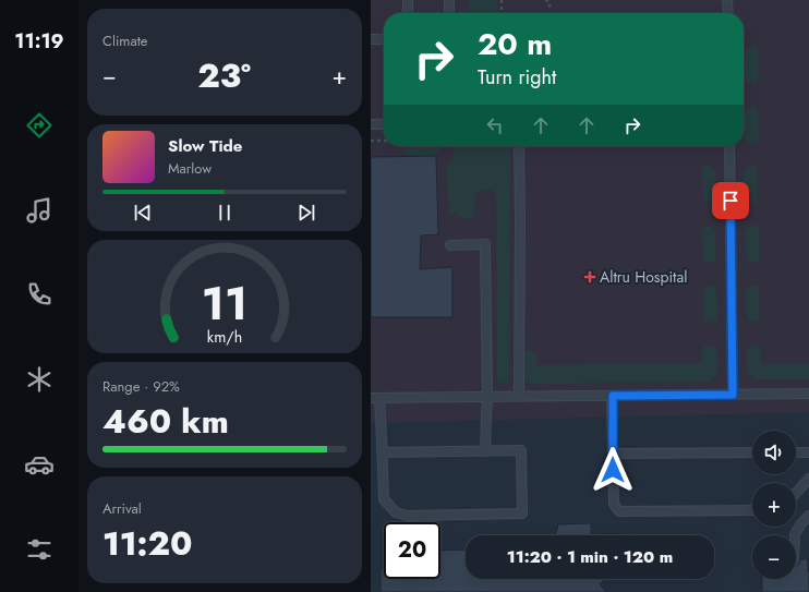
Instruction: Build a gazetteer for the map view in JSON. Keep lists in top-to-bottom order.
{
  "places": {
    "health": ["Altru Hospital"]
  },
  "page": {
    "tabs": "11:19",
    "tile": [
      "Climate",
      ["Range · 92%", "460 km"],
      ["Arrival", "11:20"]
    ],
    "turn": ["20 m", "Turn right"],
    "heat": ["−", "23°", "+"],
    "song": ["Slow Tide", "Marlow"],
    "map_buttons": ["+", "−"],
    "limit": "20",
    "trip": "11:20 · 1 min · 120 m",
    "gauge": ["11", "km/h"]
  }
}
